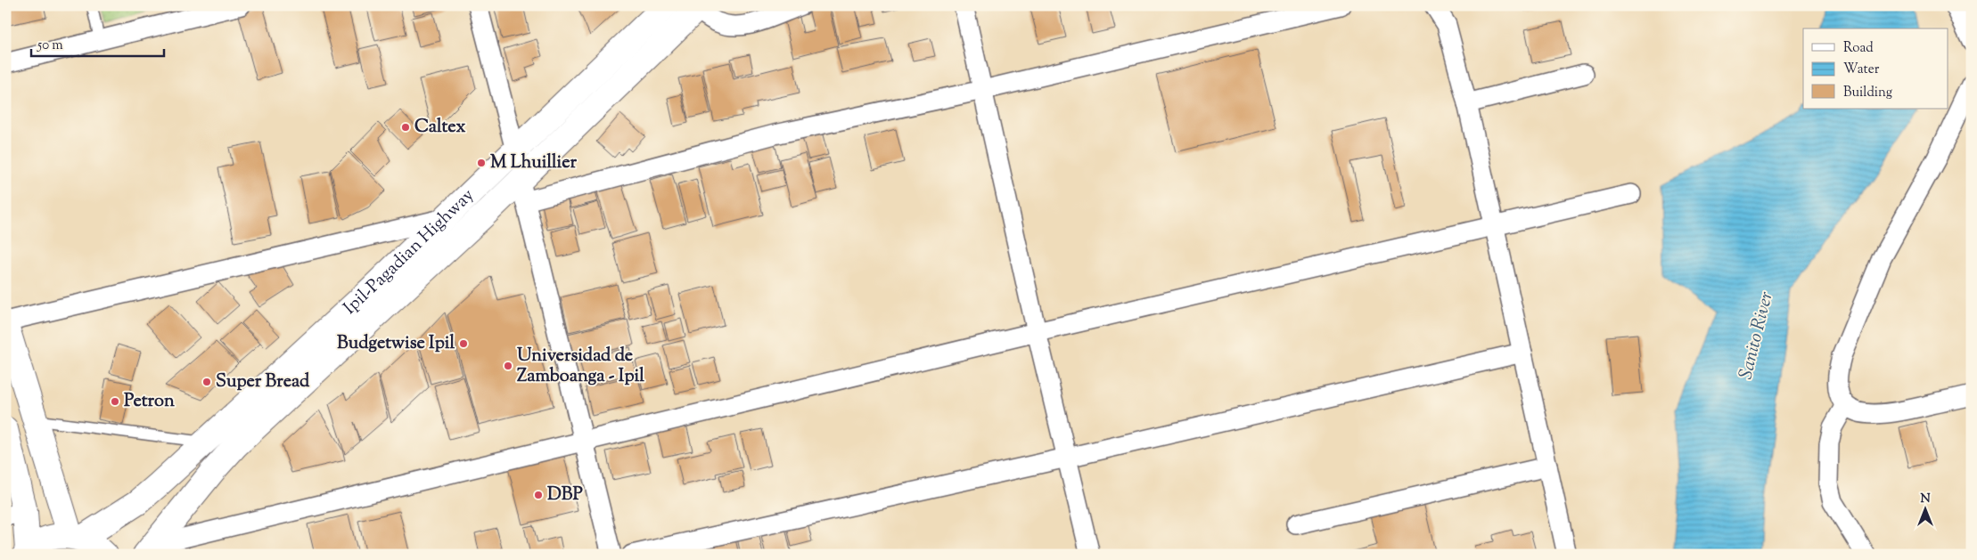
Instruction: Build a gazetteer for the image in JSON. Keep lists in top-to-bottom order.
{
  "streets": {
    "main road": ["Ipil-Pagadian Highway"]
  },
  "water": ["Sanito River"],
  "places": [
    "Caltex",
    "M Lhuillier",
    "Budgetwise Ipil",
    "Universidad de Zamboanga - Ipil",
    "Super Bread",
    "Petron",
    "DBP"
  ],
  "legend": ["Road", "Water", "Building"],
  "scale_bar": "50 m",
  "north": "top"
}
